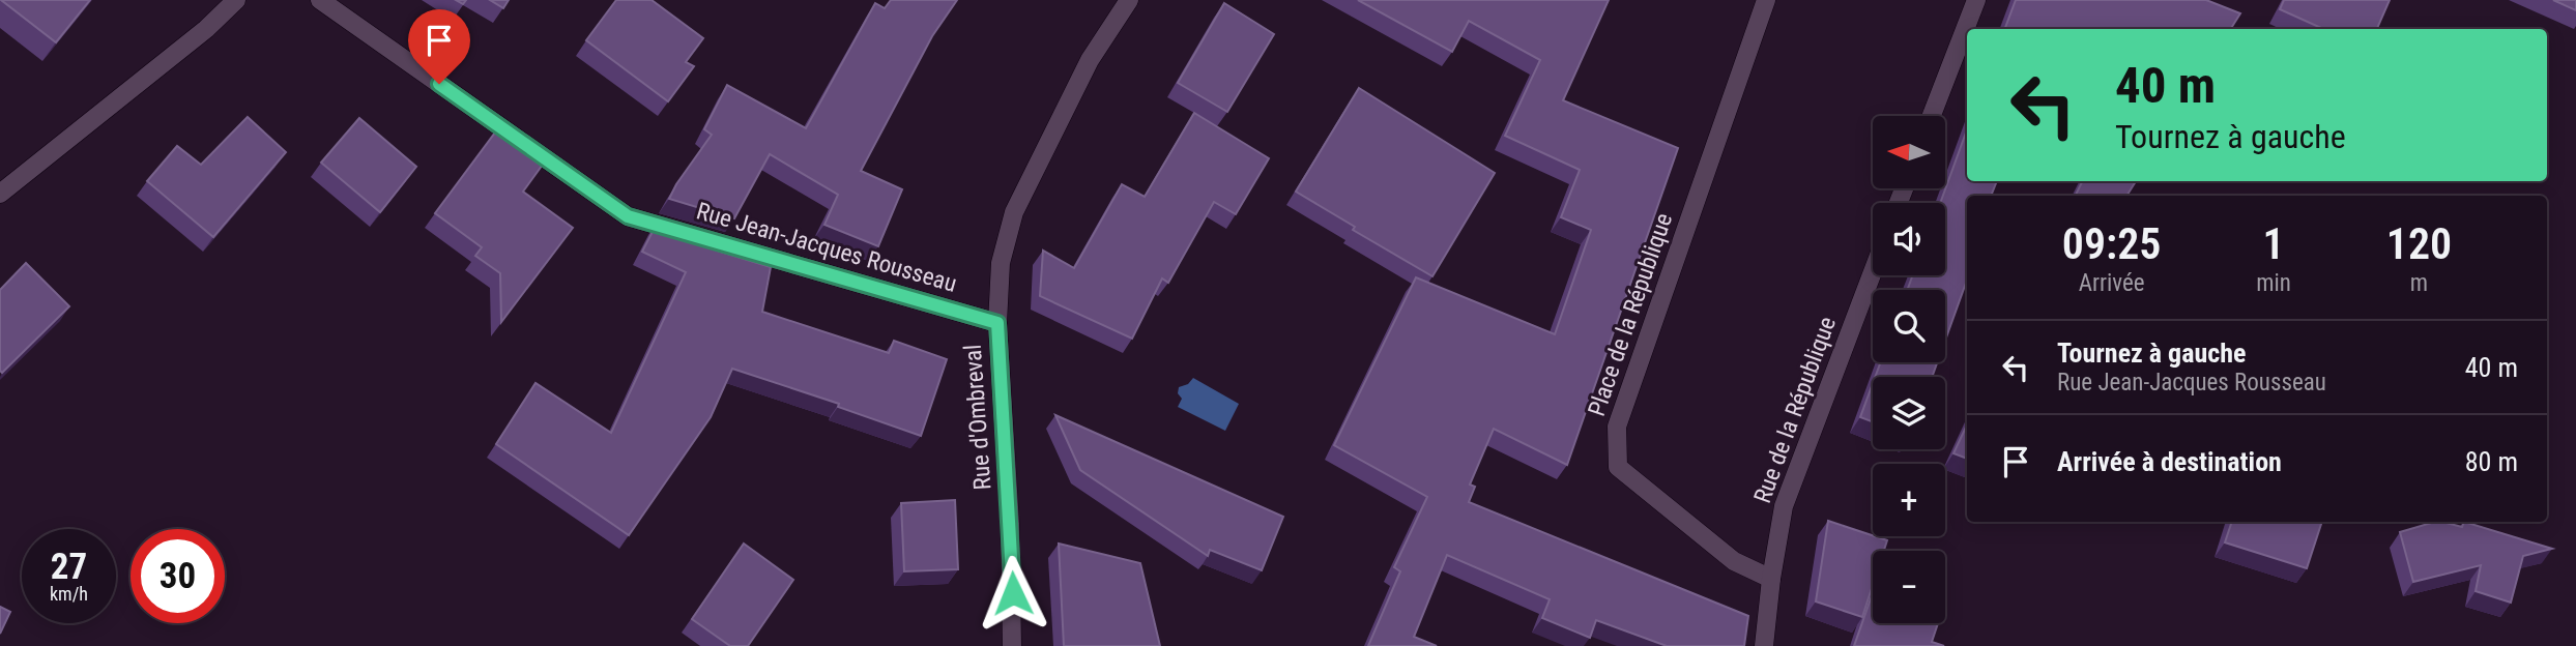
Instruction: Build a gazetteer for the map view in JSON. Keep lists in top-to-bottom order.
{
  "streets": {
    "street": [
      "Rue Jean-Jacques Rousseau",
      "Place de la République",
      "Rue de la République",
      "Rue d'Ombreval"
    ]
  },
  "crossings": [
    ["Rue Jean-Jacques Rousseau", "Rue d'Ombreval"],
    ["Place de la République", "Rue de la République"]
  ],
  "north": "left",
  "page": {
    "turn": ["40 m", "Tournez à gauche"],
    "map_buttons": ["+", "−"],
    "eta": [
      "09:25",
      "Arrivée",
      "1",
      "min",
      "120",
      "m"
    ],
    "list": [
      {
        "name": "Tournez à gauche",
        "note": "Rue Jean-Jacques Rousseau",
        "value": "40 m"
      },
      {
        "name": "Arrivée à destination",
        "value": "80 m"
      }
    ],
    "speed": "27 km/h",
    "limit": "30"
  }
}
